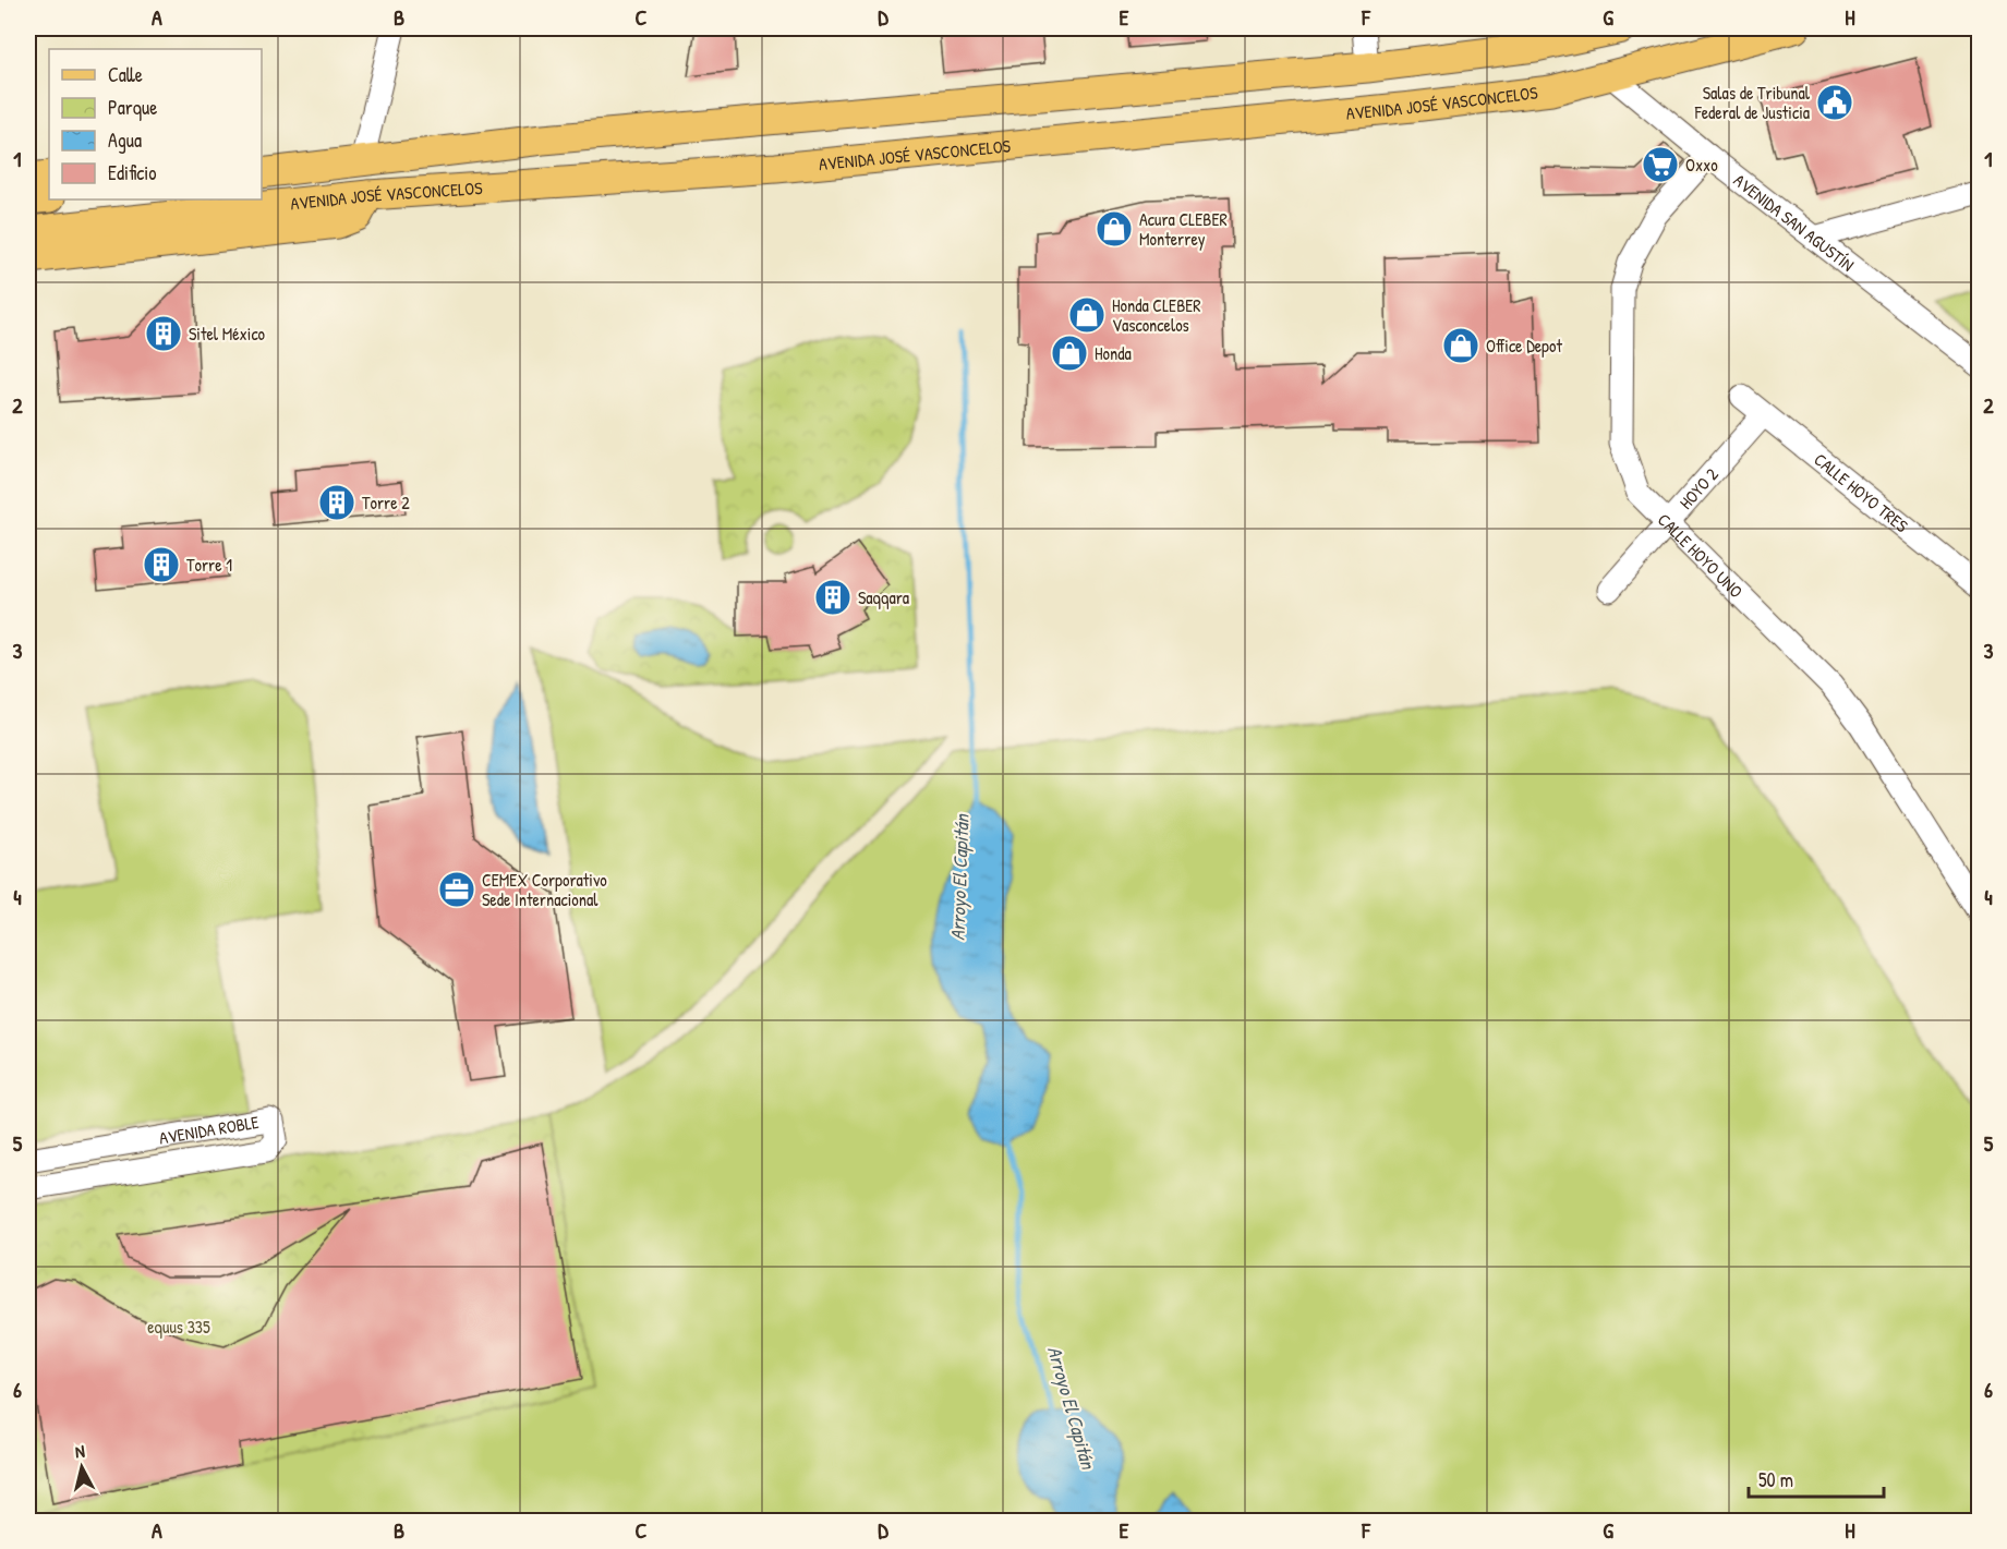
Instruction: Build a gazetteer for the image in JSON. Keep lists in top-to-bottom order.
{
  "streets": {
    "main road": ["AVENIDA JOSÉ VASCONCELOS"],
    "street": [
      "AVENIDA SAN AGUSTÍN",
      "HOYO 2",
      "CALLE HOYO TRES",
      "CALLE HOYO UNO",
      "AVENIDA ROBLE"
    ]
  },
  "crossings": [
    ["AVENIDA JOSÉ VASCONCELOS", "AVENIDA SAN AGUSTÍN"],
    ["AVENIDA SAN AGUSTÍN", "CALLE HOYO UNO"],
    ["HOYO 2", "CALLE HOYO TRES"],
    ["HOYO 2", "CALLE HOYO UNO"]
  ],
  "water": ["Arroyo El Capitán"],
  "parks": ["equus 335"],
  "places": {
    "public building": ["Salas de Tribunal Federal de Justicia"],
    "supermarket": ["Oxxo"],
    "shop": [
      "Acura CLEBER Monterrey",
      "Honda CLEBER Vasconcelos",
      "Office Depot",
      "Honda"
    ],
    "building": [
      "Sitel México",
      "Torre 2",
      "Torre 1",
      "Saqqara"
    ],
    "office": ["CEMEX Corporativo Sede Internacional"]
  },
  "legend": [
    "Calle",
    "Parque",
    "Agua",
    "Edificio"
  ],
  "scale_bar": "50 m",
  "north": "top",
  "grid": {
    "columns": [
      "A",
      "B",
      "C",
      "D",
      "E",
      "F",
      "G",
      "H"
    ],
    "rows": [
      "1",
      "2",
      "3",
      "4",
      "5",
      "6"
    ]
  }
}
